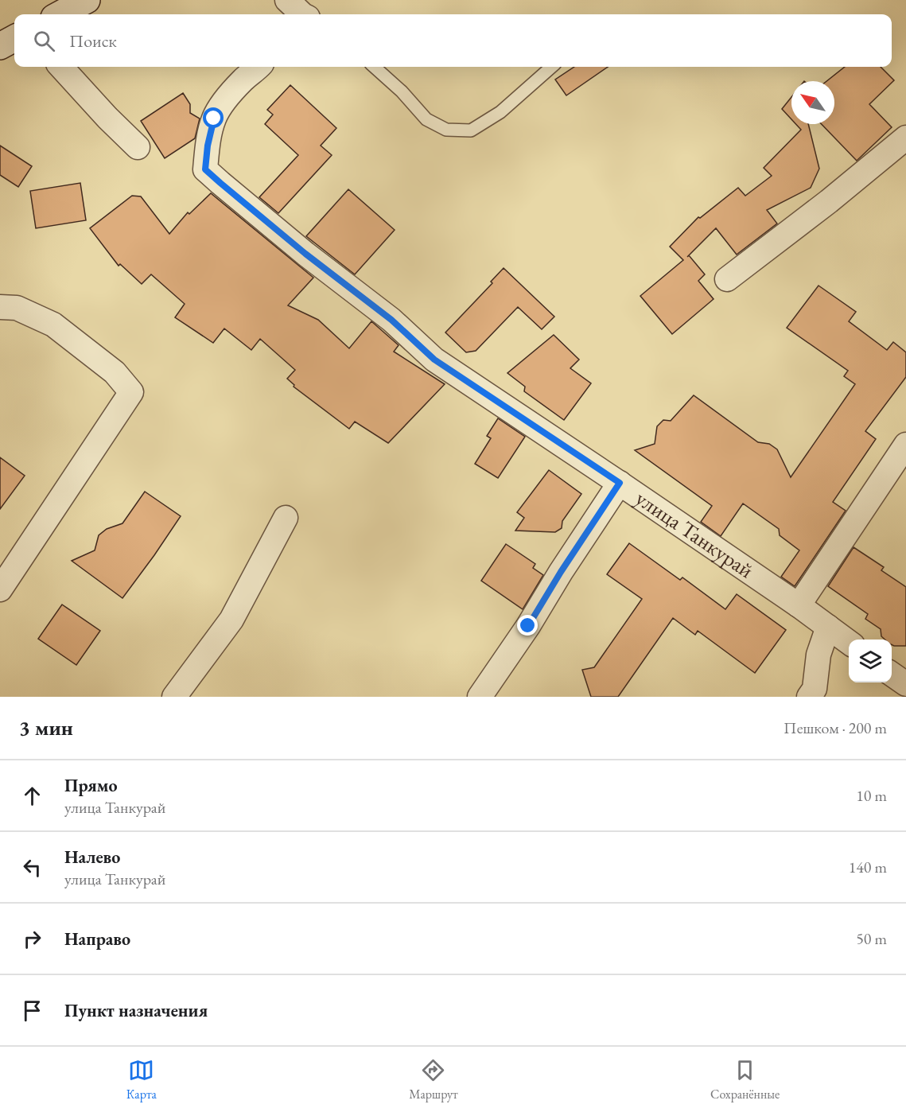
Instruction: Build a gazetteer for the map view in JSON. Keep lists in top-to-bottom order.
{
  "streets": {
    "street": ["улица Танкурай"]
  },
  "north": "top left",
  "page": {
    "search": "Поиск",
    "heading": ["3 мин", "Пешком · 200 m"],
    "list": [
      ["Прямо", "улица Танкурай", "10 m"],
      ["Налево", "улица Танкурай", "140 m"],
      ["Направо", "50 m"],
      "Пункт назначения"
    ],
    "nav": ["Карта", "Маршрут", "Сохранённые"]
  }
}
